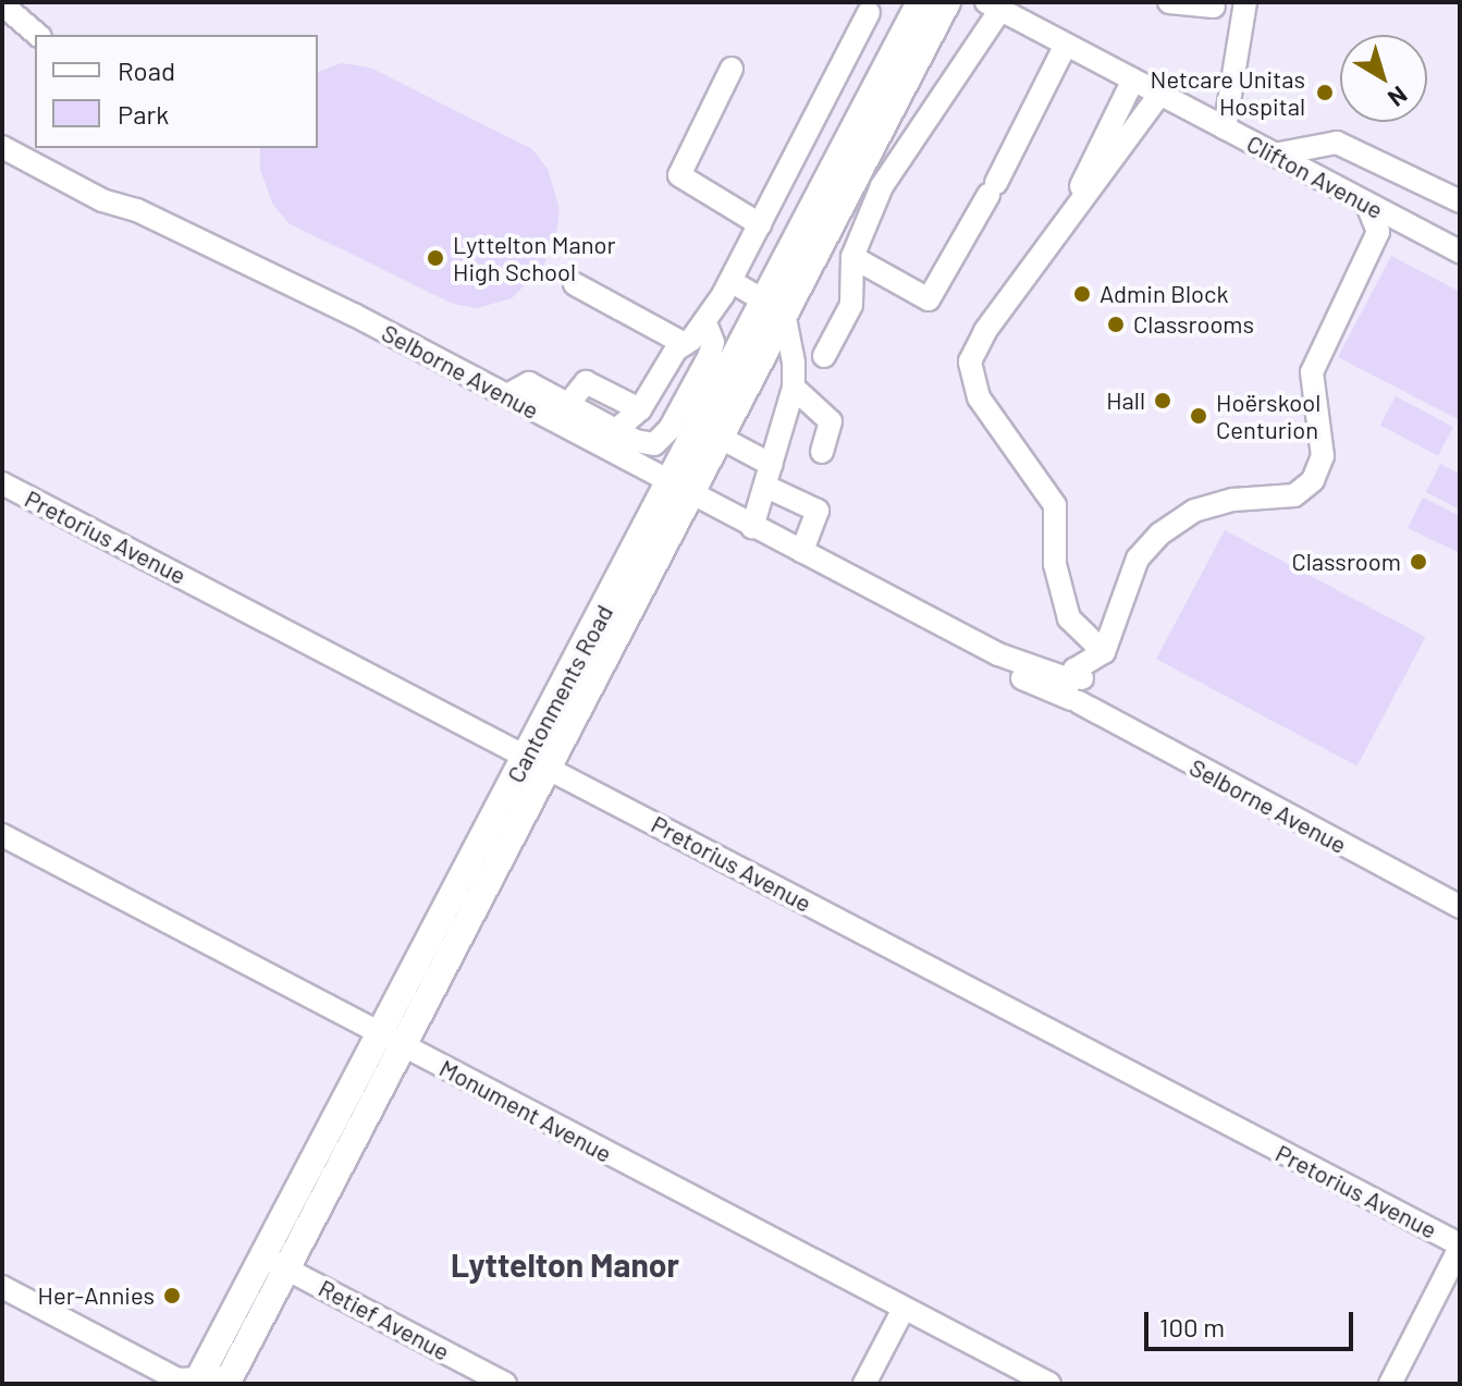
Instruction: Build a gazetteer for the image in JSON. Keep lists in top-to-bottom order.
{
  "streets": {
    "main road": ["Cantonments Road"],
    "street": [
      "Clifton Avenue",
      "Selborne Avenue",
      "Pretorius Avenue",
      "Monument Avenue",
      "Retief Avenue"
    ]
  },
  "crossings": [
    ["Selborne Avenue", "Cantonments Road"],
    ["Pretorius Avenue", "Cantonments Road"],
    ["Cantonments Road", "Monument Avenue"],
    ["Cantonments Road", "Retief Avenue"]
  ],
  "districts": ["Lyttelton Manor"],
  "places": [
    "Netcare Unitas Hospital",
    "Lyttelton Manor High School",
    "Admin Block",
    "Classrooms",
    "Hall",
    "Hoërskool Centurion",
    "Classroom",
    "Her-Annies"
  ],
  "legend": ["Road", "Park"],
  "scale_bar": "100 m",
  "north": "bottom right"
}
